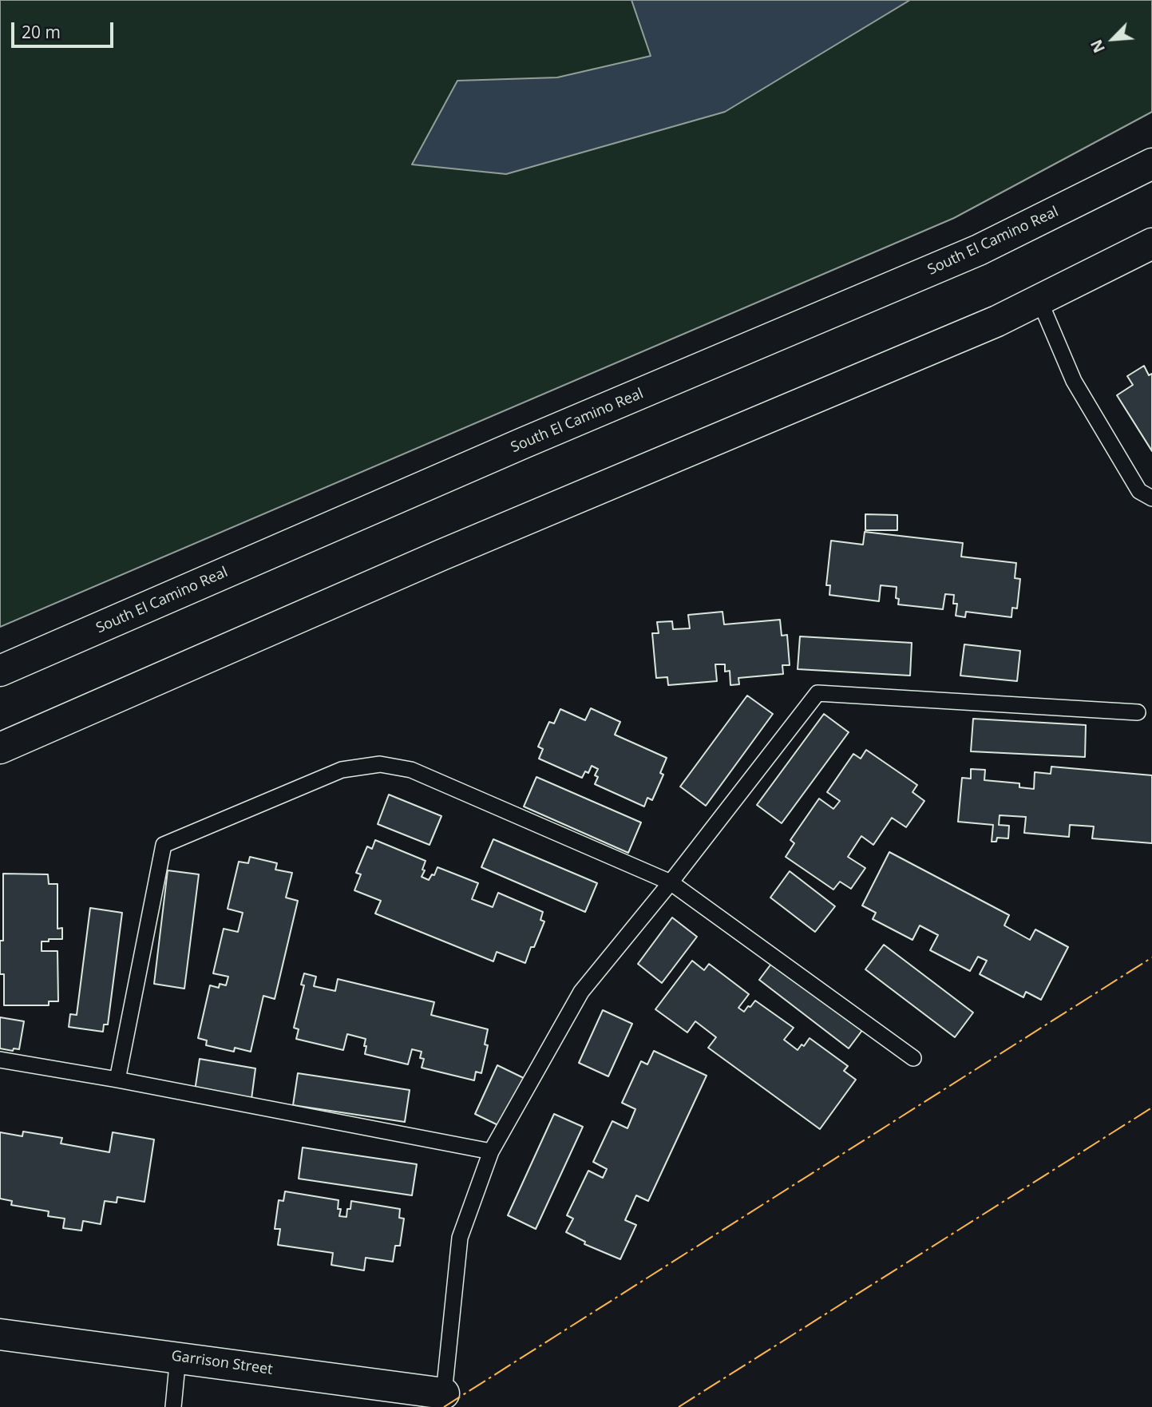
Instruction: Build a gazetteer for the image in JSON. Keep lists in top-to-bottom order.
{
  "streets": {
    "main road": ["South El Camino Real", "Garrison Street"]
  },
  "scale_bar": "20 m",
  "north": "bottom left"
}
